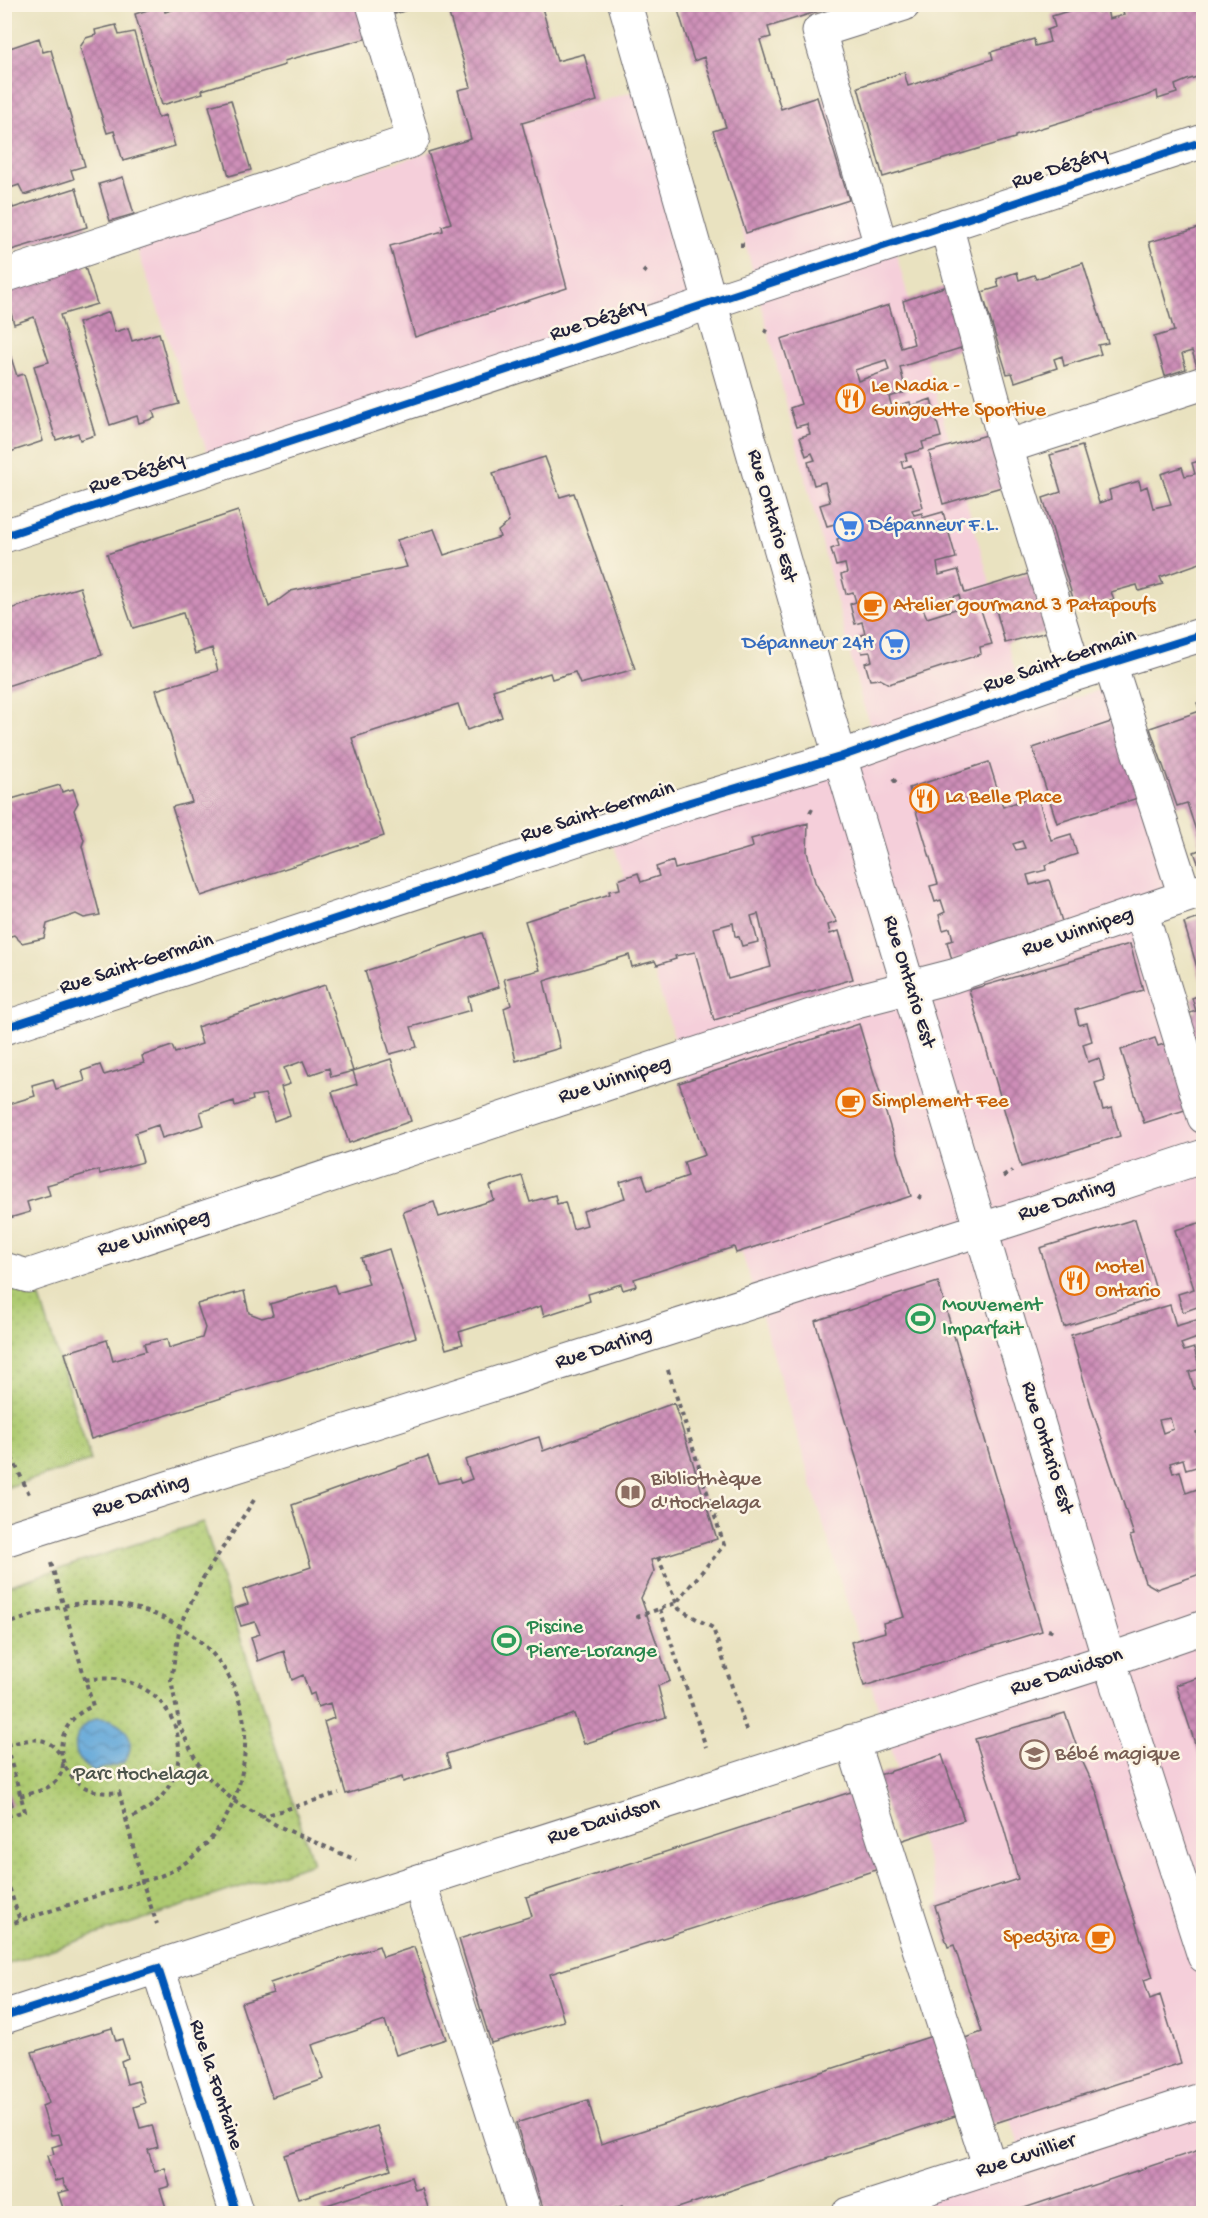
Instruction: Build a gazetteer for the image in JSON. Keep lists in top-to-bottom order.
{
  "streets": {
    "street": [
      "Rue Dézéry",
      "Rue Ontario Est",
      "Rue Saint-Germain",
      "Rue Winnipeg",
      "Rue Darling",
      "Rue Davidson",
      "Rue la Fontaine",
      "Rue Cuvillier"
    ]
  },
  "crossings": [
    ["Rue Dézéry", "Rue Ontario Est"],
    ["Rue Ontario Est", "Rue Saint-Germain"],
    ["Rue Ontario Est", "Rue Winnipeg"],
    ["Rue Ontario Est", "Rue Darling"],
    ["Rue Ontario Est", "Rue Davidson"],
    ["Rue Davidson", "Rue la Fontaine"]
  ],
  "parks": ["Parc Hochelaga"],
  "places": {
    "restaurant": ["Le Nadia - Guinguette Sportive", "La Belle Place", "Motel Ontario"],
    "supermarket": ["Dépanneur F.L.", "Dépanneur 24H"],
    "cafe": ["Atelier gourmand 3 Patapoufs", "Simplement Fee", "Spedzira"],
    "sports": ["Mouvement Imparfait", "Piscine Pierre-Lorange"],
    "library": ["Bibliothèque d'Hochelaga"],
    "school or university": ["Bébé magique"]
  }
}
